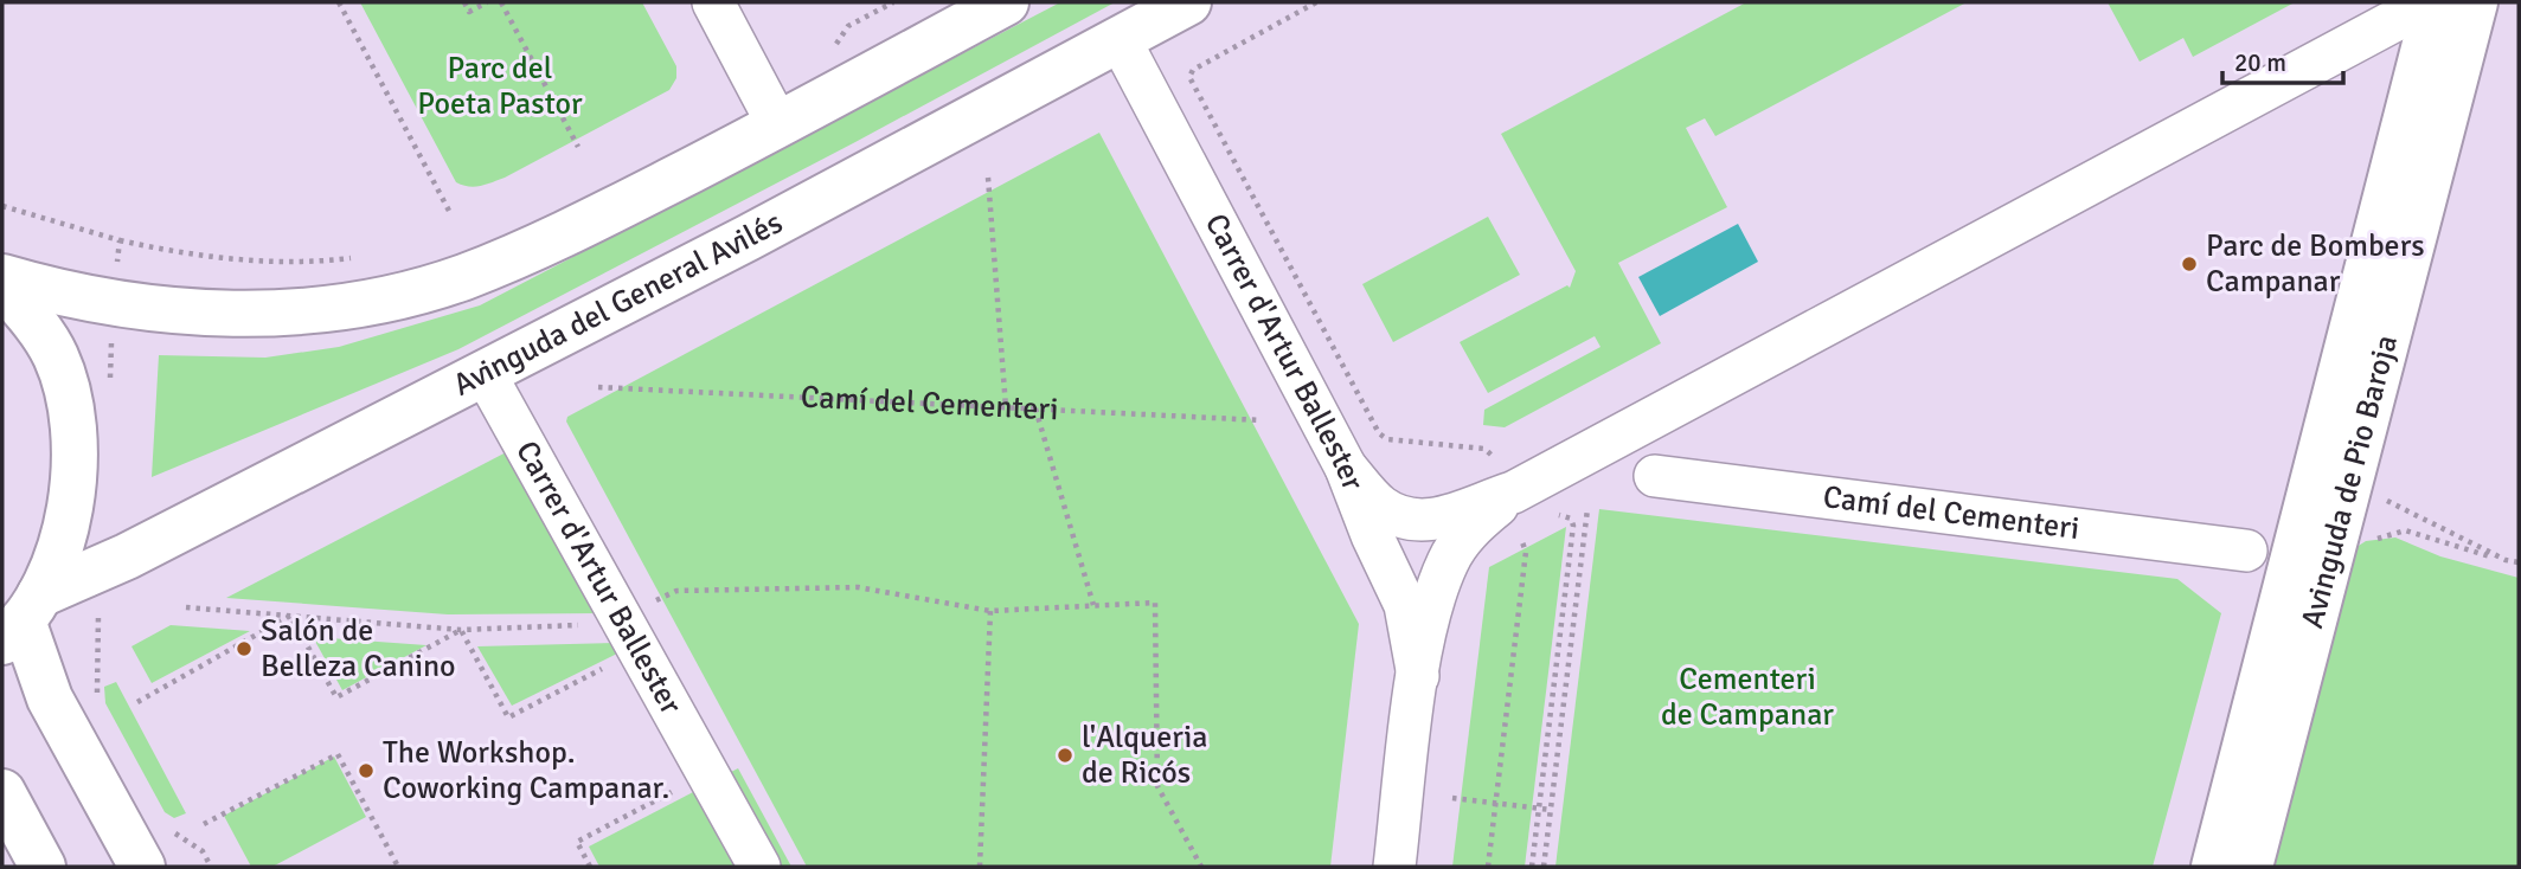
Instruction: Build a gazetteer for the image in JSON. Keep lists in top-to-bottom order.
{
  "streets": {
    "main road": ["Avinguda del General Avilés", "Avinguda de Pio Baroja"],
    "street": ["Carrer d'Artur Ballester", "Camí del Cementeri"]
  },
  "crossings": [
    ["Avinguda del General Avilés", "Carrer d'Artur Ballester"]
  ],
  "parks": ["Parc del Poeta Pastor", "Cementeri de Campanar"],
  "places": [
    "Parc de Bombers Campanar",
    "Salón de Belleza Canino",
    "l'Alqueria de Ricós",
    "The Workshop. Coworking Campanar."
  ],
  "scale_bar": "20 m"
}
